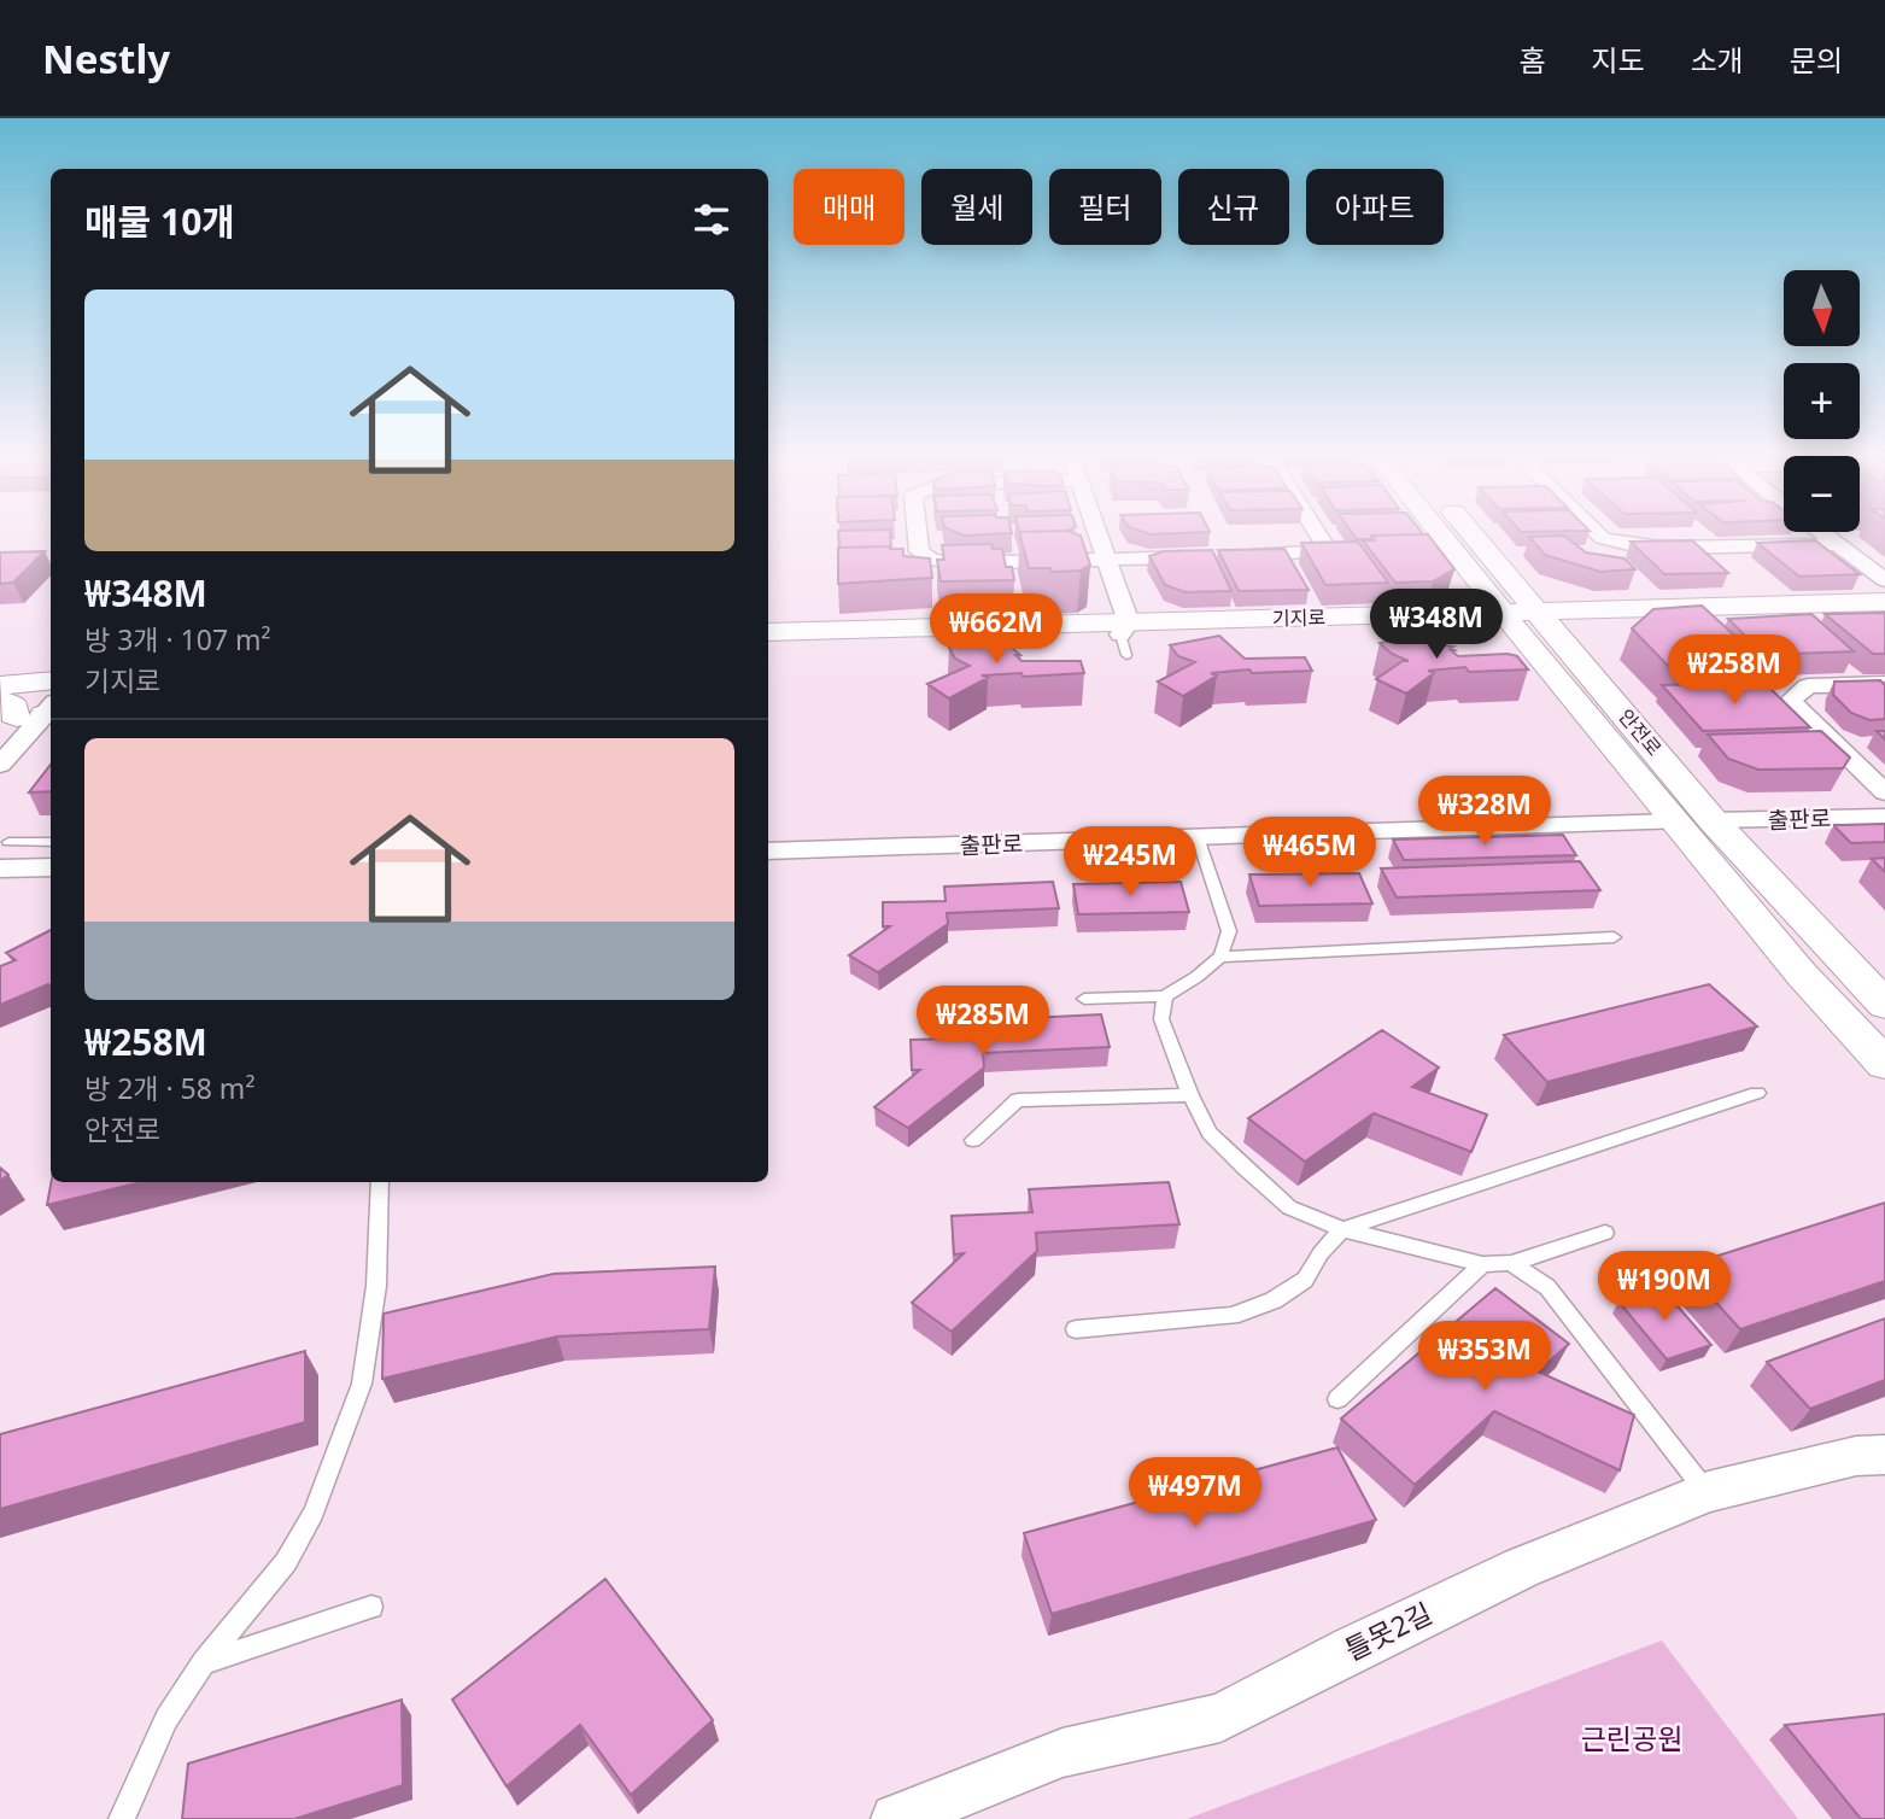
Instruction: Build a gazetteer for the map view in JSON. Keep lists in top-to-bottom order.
{
  "streets": {
    "street": [
      "기지로",
      "안전로",
      "출판로",
      "틀못2길"
    ]
  },
  "crossings": [
    ["기지로", "안전로"],
    ["안전로", "출판로"]
  ],
  "parks": ["근린공원"],
  "north": "bottom",
  "page": {
    "header": "Nestly",
    "nav": [
      "홈",
      "지도",
      "소개",
      "문의"
    ],
    "chip": [
      "매매",
      "월세",
      "필터",
      "신규",
      "아파트"
    ],
    "heading": "매물 10개",
    "map_buttons": ["+", "−"],
    "list": [
      {
        "name": "₩348M",
        "note": "방 3개 · 107 m² · 기지로"
      },
      {
        "name": "₩258M",
        "note": "방 2개 · 58 m² · 안전로"
      }
    ],
    "price": [
      "₩348M",
      "₩662M",
      "₩258M",
      "₩328M",
      "₩465M",
      "₩245M",
      "₩285M",
      "₩190M",
      "₩353M",
      "₩497M"
    ]
  }
}
